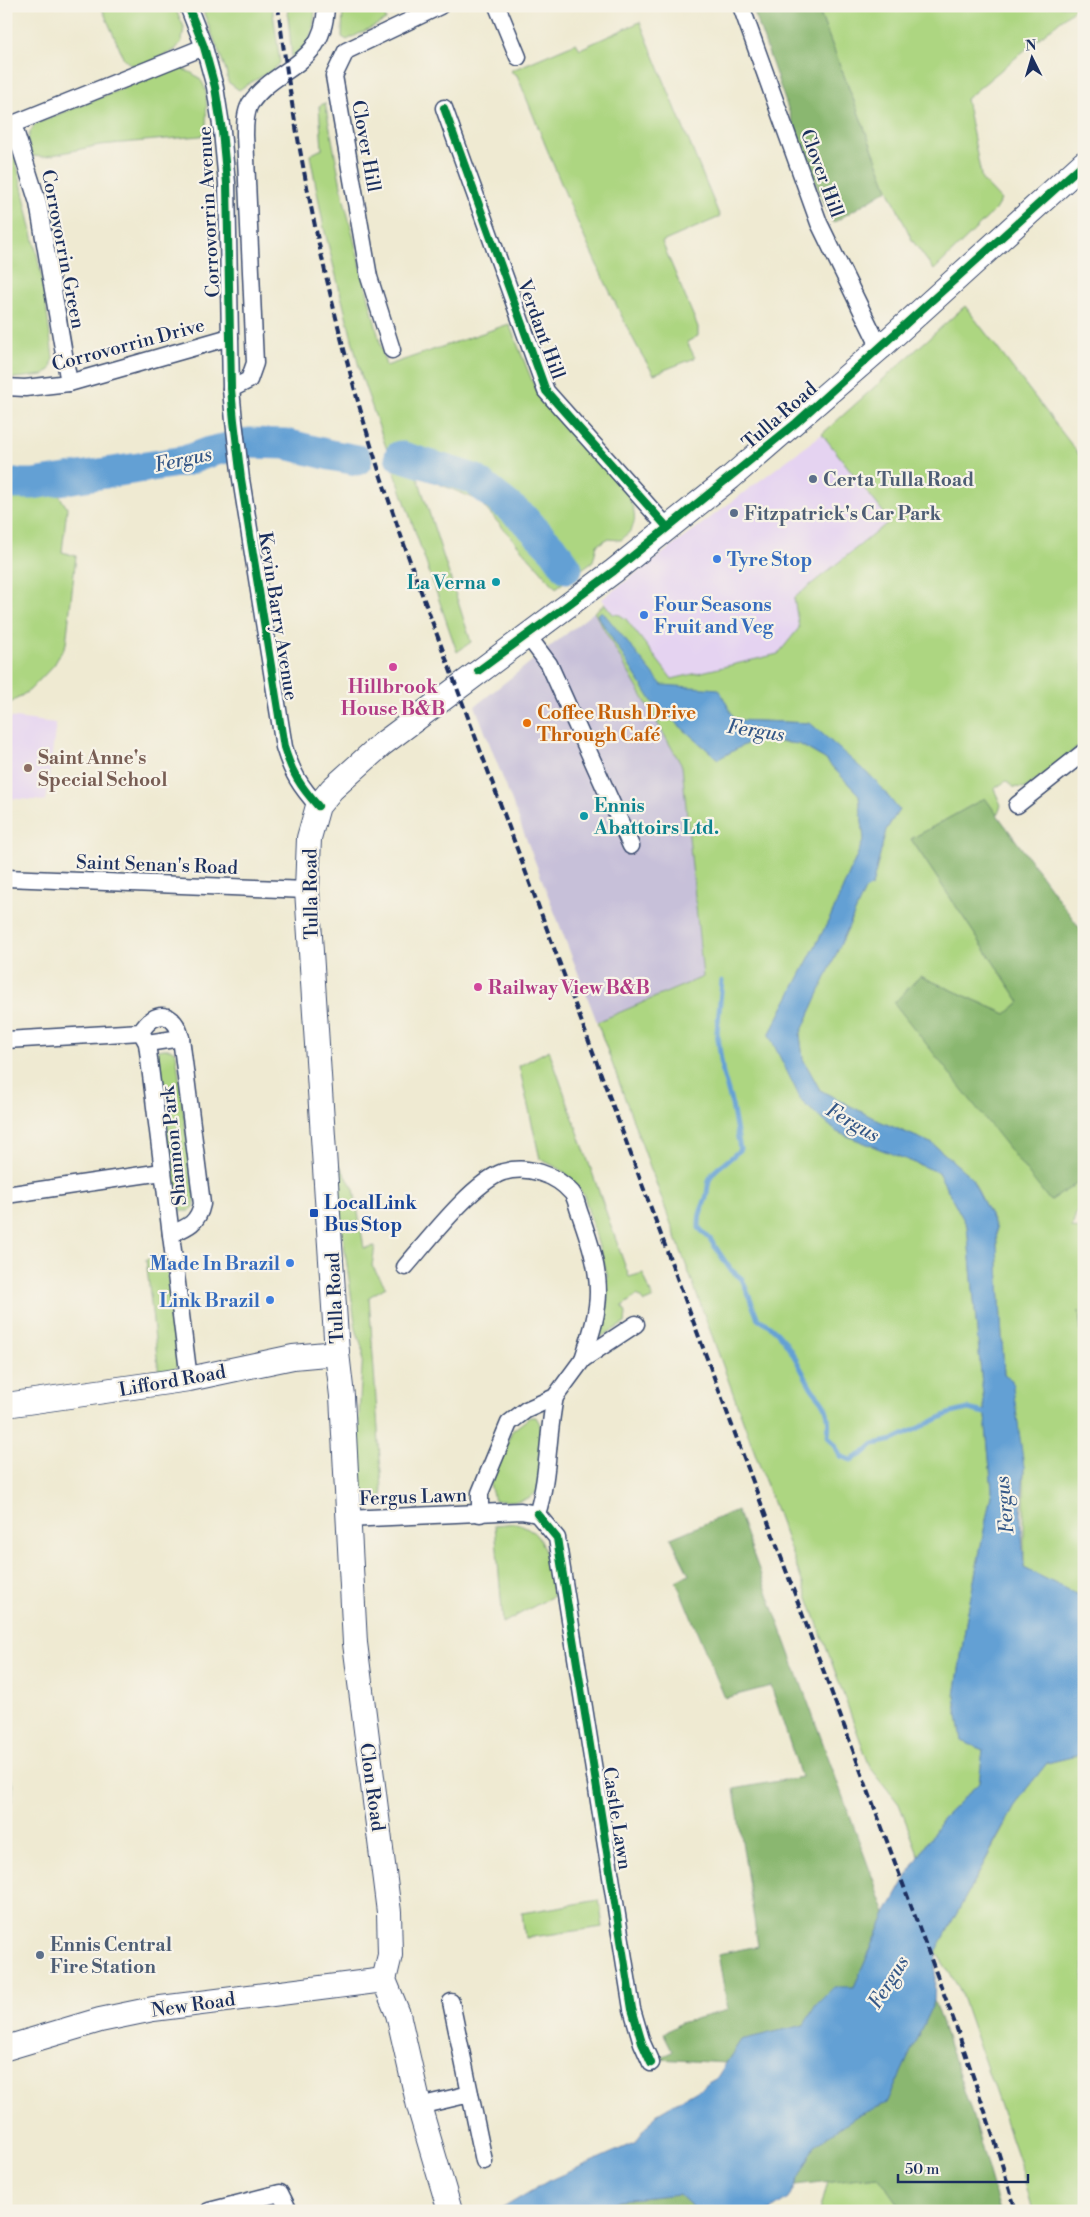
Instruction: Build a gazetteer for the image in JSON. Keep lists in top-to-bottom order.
{
  "streets": {
    "main road": [
      "Tulla Road",
      "Lifford Road",
      "Clon Road",
      "New Road"
    ],
    "street": [
      "Clover Hill",
      "Corrovorrin Avenue",
      "Corrovorrin Green",
      "Verdant Hill",
      "Corrovorrin Drive",
      "Kevin Barry Avenue",
      "Saint Senan's Road",
      "Shannon Park",
      "Fergus Lawn",
      "Castle Lawn"
    ]
  },
  "crossings": [
    ["Clover Hill", "Tulla Road"],
    ["Corrovorrin Avenue", "Corrovorrin Green"],
    ["Corrovorrin Avenue", "Corrovorrin Drive"],
    ["Corrovorrin Avenue", "Kevin Barry Avenue"],
    ["Corrovorrin Green", "Corrovorrin Drive"],
    ["Verdant Hill", "Tulla Road"],
    ["Tulla Road", "Kevin Barry Avenue"],
    ["Tulla Road", "Saint Senan's Road"],
    ["Tulla Road", "Lifford Road"],
    ["Tulla Road", "Clon Road"],
    ["Shannon Park", "Lifford Road"],
    ["Lifford Road", "Clon Road"],
    ["Fergus Lawn", "Clon Road"],
    ["Fergus Lawn", "Castle Lawn"],
    ["Clon Road", "New Road"]
  ],
  "water": ["Fergus"],
  "places": {
    "other": [
      "Certa Tulla Road",
      "Fitzpatrick's Car Park",
      "Tyre Stop",
      "La Verna",
      "Four Seasons Fruit and Veg",
      "Hillbrook House B&B",
      "Coffee Rush Drive Through Café",
      "Saint Anne's Special School",
      "Ennis Abattoirs Ltd.",
      "Railway View B&B",
      "Made In Brazil",
      "Link Brazil",
      "Ennis Central Fire Station"
    ],
    "transit": ["LocalLink Bus Stop"]
  },
  "scale_bar": "50 m",
  "north": "top"
}
